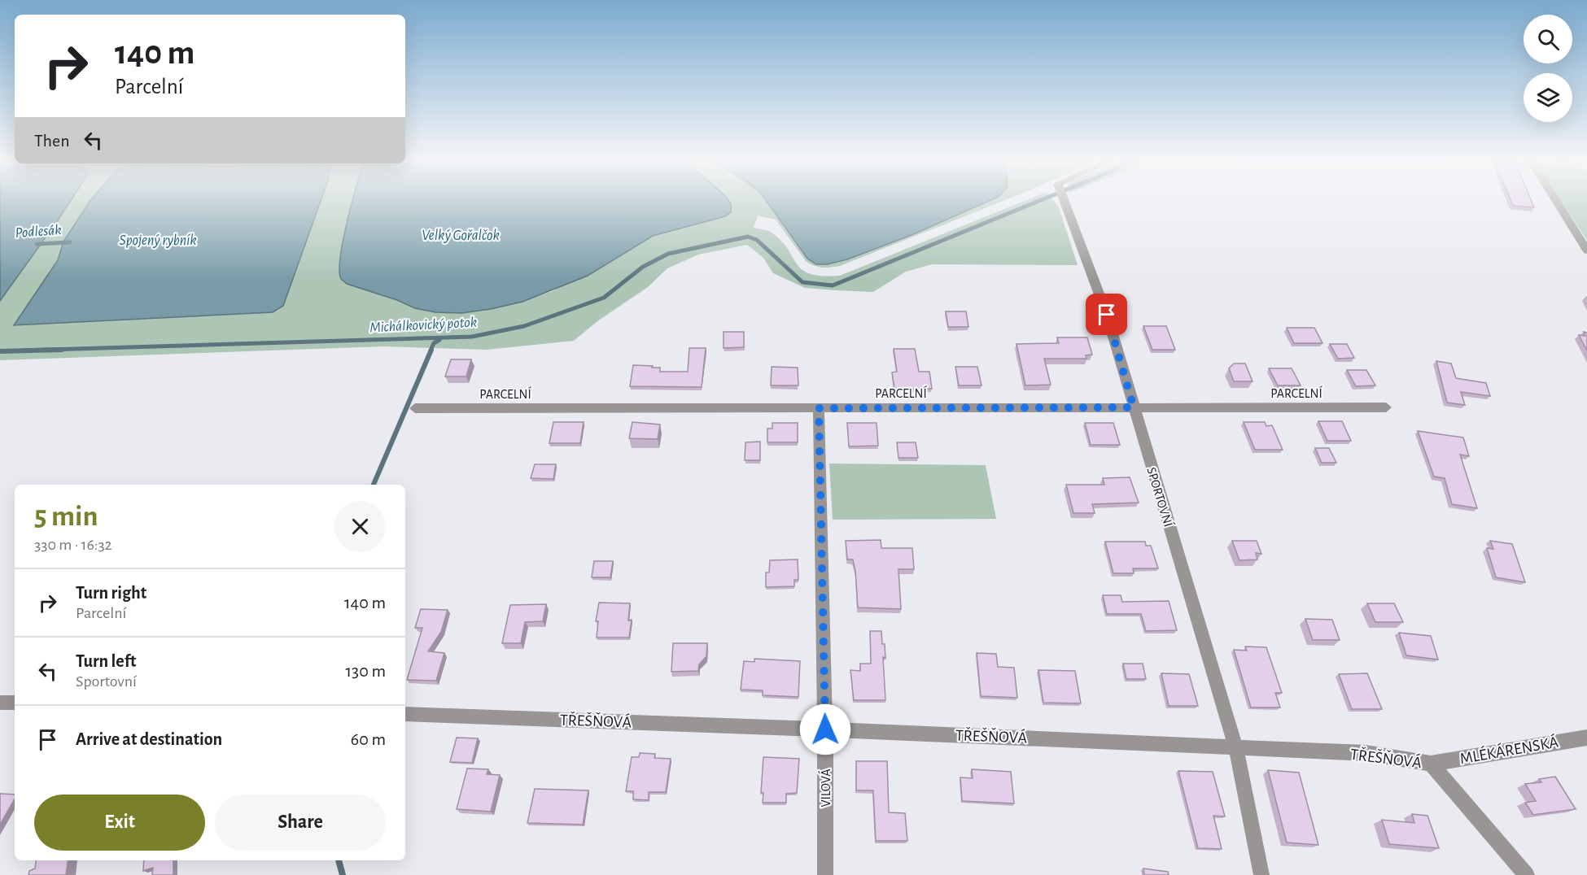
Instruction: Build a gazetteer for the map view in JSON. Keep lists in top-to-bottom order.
{
  "streets": {
    "street": [
      "PARCELNÍ",
      "SPORTOVNÍ",
      "TŘEŠŇOVÁ",
      "MLÉKÁRENSKÁ",
      "VILOVÁ"
    ]
  },
  "crossings": [
    ["PARCELNÍ", "SPORTOVNÍ"],
    ["PARCELNÍ", "VILOVÁ"],
    ["SPORTOVNÍ", "TŘEŠŇOVÁ"],
    ["TŘEŠŇOVÁ", "MLÉKÁRENSKÁ"],
    ["TŘEŠŇOVÁ", "VILOVÁ"]
  ],
  "water": [
    "Podlesák",
    "Velký Gořalčok",
    "Spojený rybník",
    "Michálkovický potok"
  ],
  "page": {
    "turn": ["140 m", "Parcelní"],
    "then": "Then",
    "heading": ["5 min", "330 m · 16:32"],
    "list": [
      {
        "name": "Turn right",
        "note": "Parcelní",
        "value": "140 m"
      },
      {
        "name": "Turn left",
        "note": "Sportovní",
        "value": "130 m"
      },
      {
        "name": "Arrive at destination",
        "value": "60 m"
      }
    ],
    "buttons": ["Exit", "Share"]
  }
}
